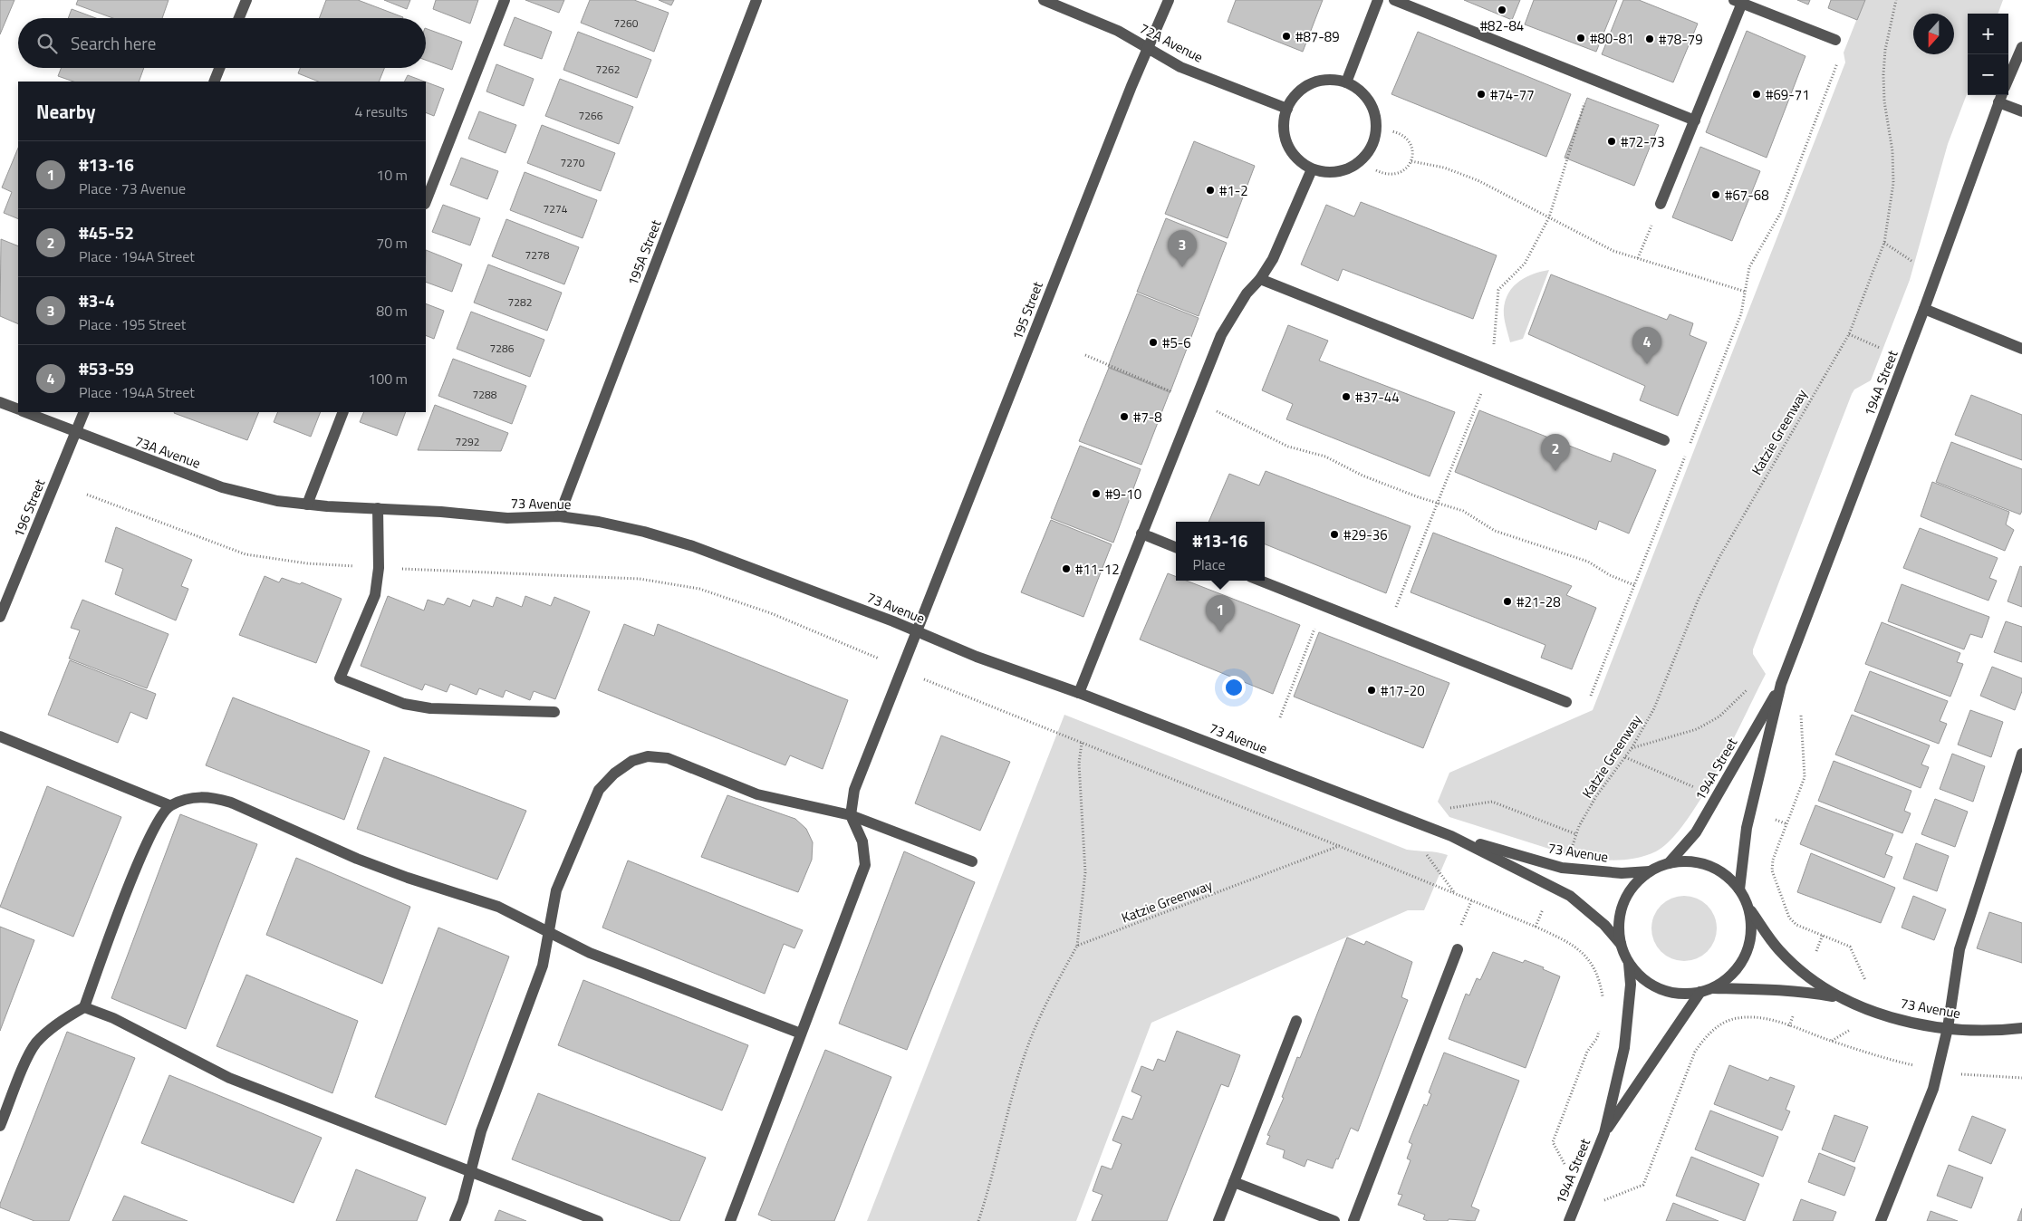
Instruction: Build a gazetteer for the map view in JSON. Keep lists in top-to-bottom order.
{
  "streets": {
    "street": [
      "72A Avenue",
      "195A Street",
      "195 Street",
      "194A Street",
      "73A Avenue",
      "73 Avenue",
      "196 Street"
    ],
    "path": ["Katzie Greenway"]
  },
  "crossings": [
    ["72A Avenue", "195 Street"],
    ["195A Street", "73 Avenue"],
    ["195 Street", "73 Avenue"],
    ["194A Street", "73 Avenue"],
    ["73A Avenue", "73 Avenue"],
    ["73A Avenue", "196 Street"]
  ],
  "places": [
    "#82-84",
    "#87-89",
    "#80-81",
    "#78-79",
    "#74-77",
    "#69-71",
    "#72-73",
    "#1-2",
    "#67-68",
    "#5-6",
    "#37-44",
    "#7-8",
    "#9-10",
    "#29-36",
    "#11-12",
    "#21-28",
    "#17-20"
  ],
  "house_numbers": [
    "7260",
    "7262",
    "7266",
    "7270",
    "7274",
    "7278",
    "7282",
    "7286",
    "7288",
    "7292"
  ],
  "north": "bottom",
  "page": {
    "map_buttons": ["+", "−"],
    "search": "Search here",
    "heading": ["Nearby", "4 results"],
    "list": [
      {
        "mark": "1",
        "name": "#13-16",
        "note": "Place · 73 Avenue",
        "value": "10 m"
      },
      {
        "mark": "2",
        "name": "#45-52",
        "note": "Place · 194A Street",
        "value": "70 m"
      },
      {
        "mark": "3",
        "name": "#3-4",
        "note": "Place · 195 Street",
        "value": "80 m"
      },
      {
        "mark": "4",
        "name": "#53-59",
        "note": "Place · 194A Street",
        "value": "100 m"
      }
    ],
    "pins": [
      "3",
      "4",
      "2",
      "1"
    ],
    "popup": ["#13-16", "Place"]
  }
}
